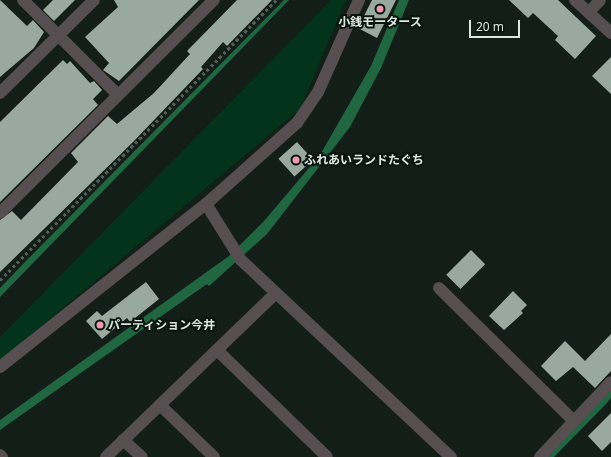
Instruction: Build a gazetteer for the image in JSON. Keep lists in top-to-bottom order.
{
  "places": ["小銭モータース", "ふれあいランドたぐち", "パーティション今井"],
  "scale_bar": "20 m"
}
